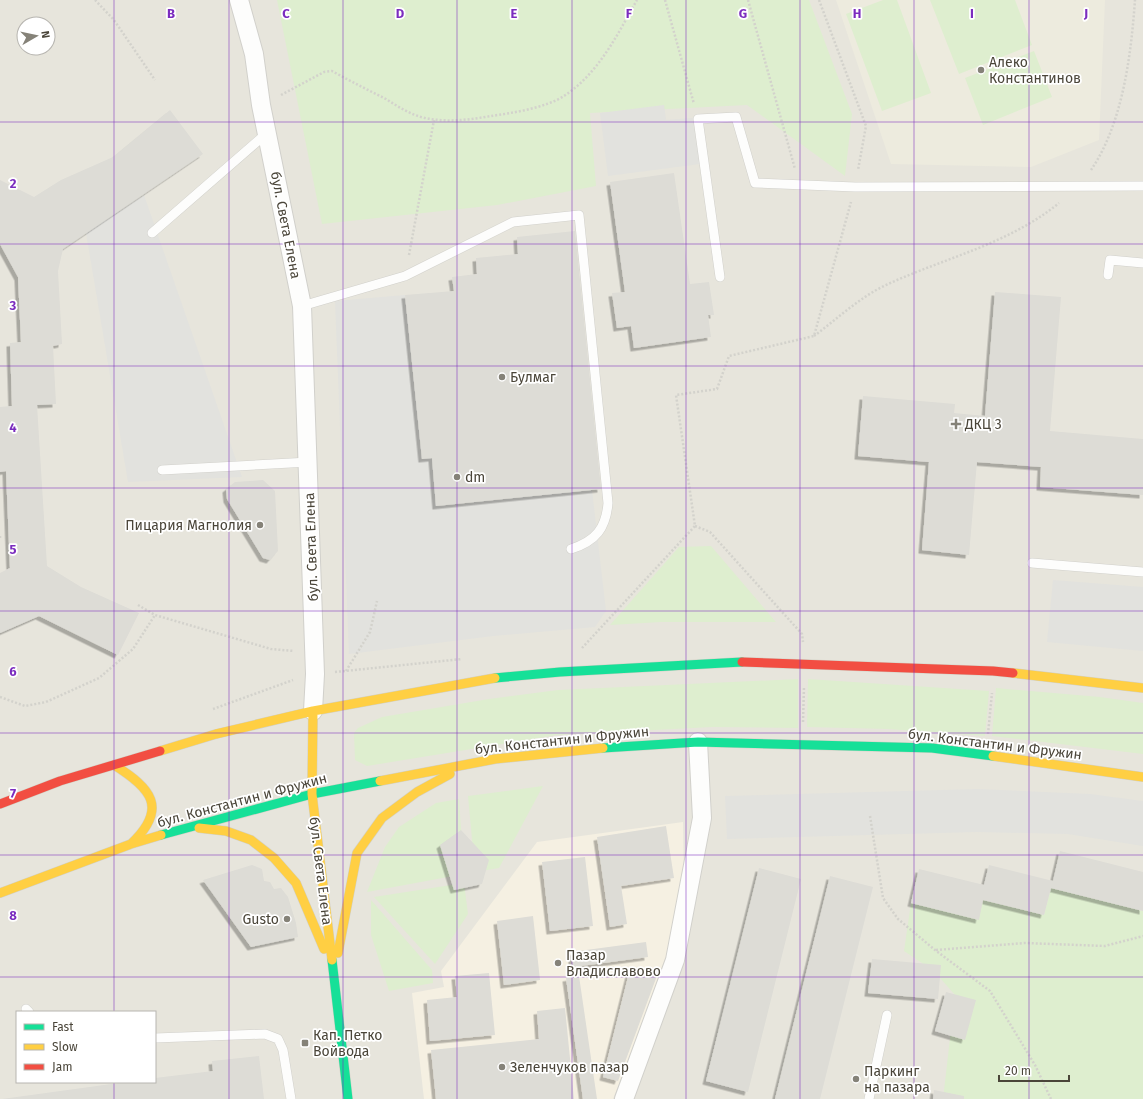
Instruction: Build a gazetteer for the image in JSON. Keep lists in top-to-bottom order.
{
  "streets": {
    "street": ["бул. Света Елена", "бул. Константин и Фружин"]
  },
  "crossings": [
    ["бул. Света Елена", "бул. Константин и Фружин"]
  ],
  "places": {
    "other": [
      "Алеко Константинов",
      "Булмаг",
      "dm",
      "Пицария Магнолия",
      "Gusto",
      "Пазар Владиславово",
      "Зеленчуков пазар",
      "Паркинг на пазара"
    ],
    "health": ["ДКЦ 3"],
    "transit": ["Кап. Петко Войвода"]
  },
  "legend": ["Fast", "Slow", "Jam"],
  "scale_bar": "20 m",
  "north": "right",
  "grid": {
    "columns": [
      "B",
      "C",
      "D",
      "E",
      "F",
      "G",
      "H",
      "I",
      "J"
    ],
    "rows": [
      "2",
      "3",
      "4",
      "5",
      "6",
      "7",
      "8"
    ]
  }
}
